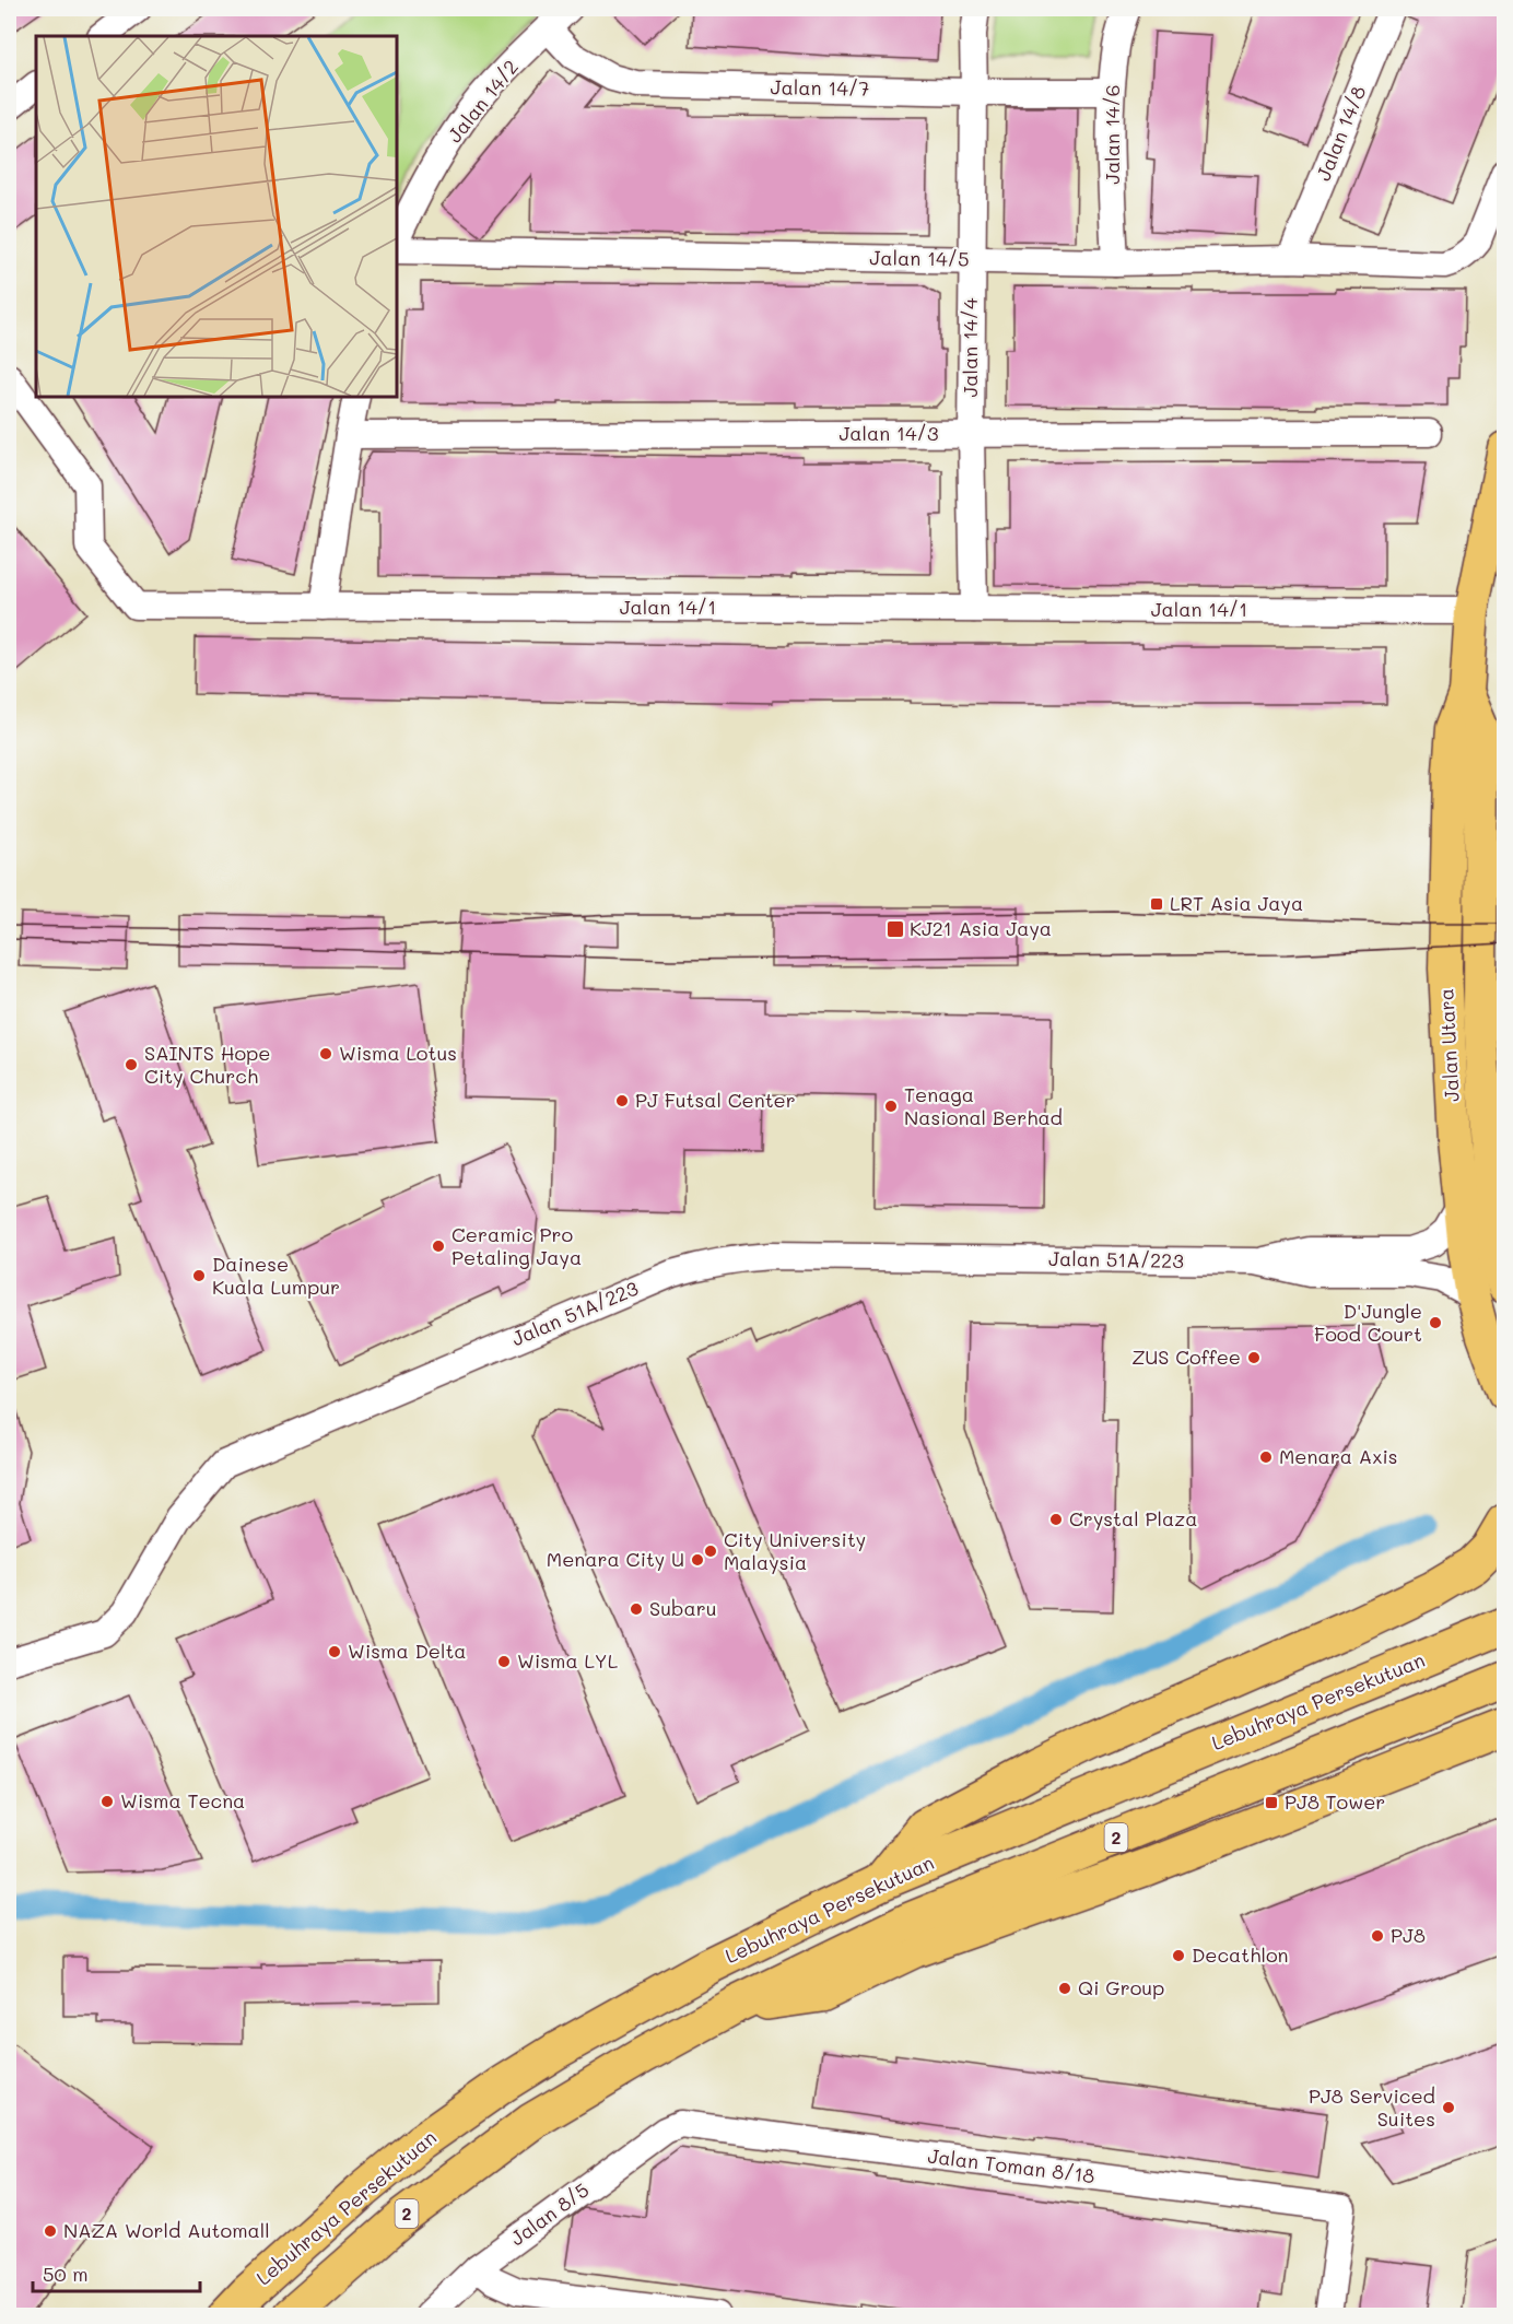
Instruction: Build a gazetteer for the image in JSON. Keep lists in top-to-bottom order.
{
  "streets": {
    "highway": ["Lebuhraya Persekutuan", "2"],
    "main road": ["Jalan Utara"],
    "street": [
      "Jalan 14/7",
      "Jalan 14/2",
      "Jalan 14/8",
      "Jalan 14/6",
      "Jalan 14/5",
      "Jalan 14/4",
      "Jalan 14/3",
      "Jalan 14/1",
      "Jalan 51A/223",
      "Jalan Toman 8/18",
      "Jalan 8/5"
    ]
  },
  "crossings": [
    ["Jalan 14/7", "Jalan 14/2"],
    ["Jalan 14/7", "Jalan 14/6"],
    ["Jalan 14/7", "Jalan 14/4"],
    ["Jalan 14/8", "Jalan 14/5"],
    ["Jalan 14/6", "Jalan 14/5"],
    ["Jalan 14/5", "Jalan 14/4"],
    ["Jalan 14/4", "Jalan 14/3"],
    ["Jalan 14/4", "Jalan 14/1"],
    ["Jalan 14/1", "Jalan Utara"],
    ["Jalan Utara", "Jalan 51A/223"],
    ["Jalan Toman 8/18", "Jalan 8/5"]
  ],
  "places": {
    "transit": ["LRT Asia Jaya", "KJ21 Asia Jaya", "PJ8 Tower"],
    "other": [
      "Wisma Lotus",
      "SAINTS Hope City Church",
      "PJ Futsal Center",
      "Tenaga Nasional Berhad",
      "Ceramic Pro Petaling Jaya",
      "Dainese Kuala Lumpur",
      "D'Jungle Food Court",
      "ZUS Coffee",
      "Menara Axis",
      "Crystal Plaza",
      "City University Malaysia",
      "Menara City U",
      "Subaru",
      "Wisma Delta",
      "Wisma LYL",
      "Wisma Tecna",
      "PJ8",
      "Decathlon",
      "Qi Group",
      "PJ8 Serviced Suites",
      "NAZA World Automall"
    ]
  },
  "scale_bar": "50 m"
}
